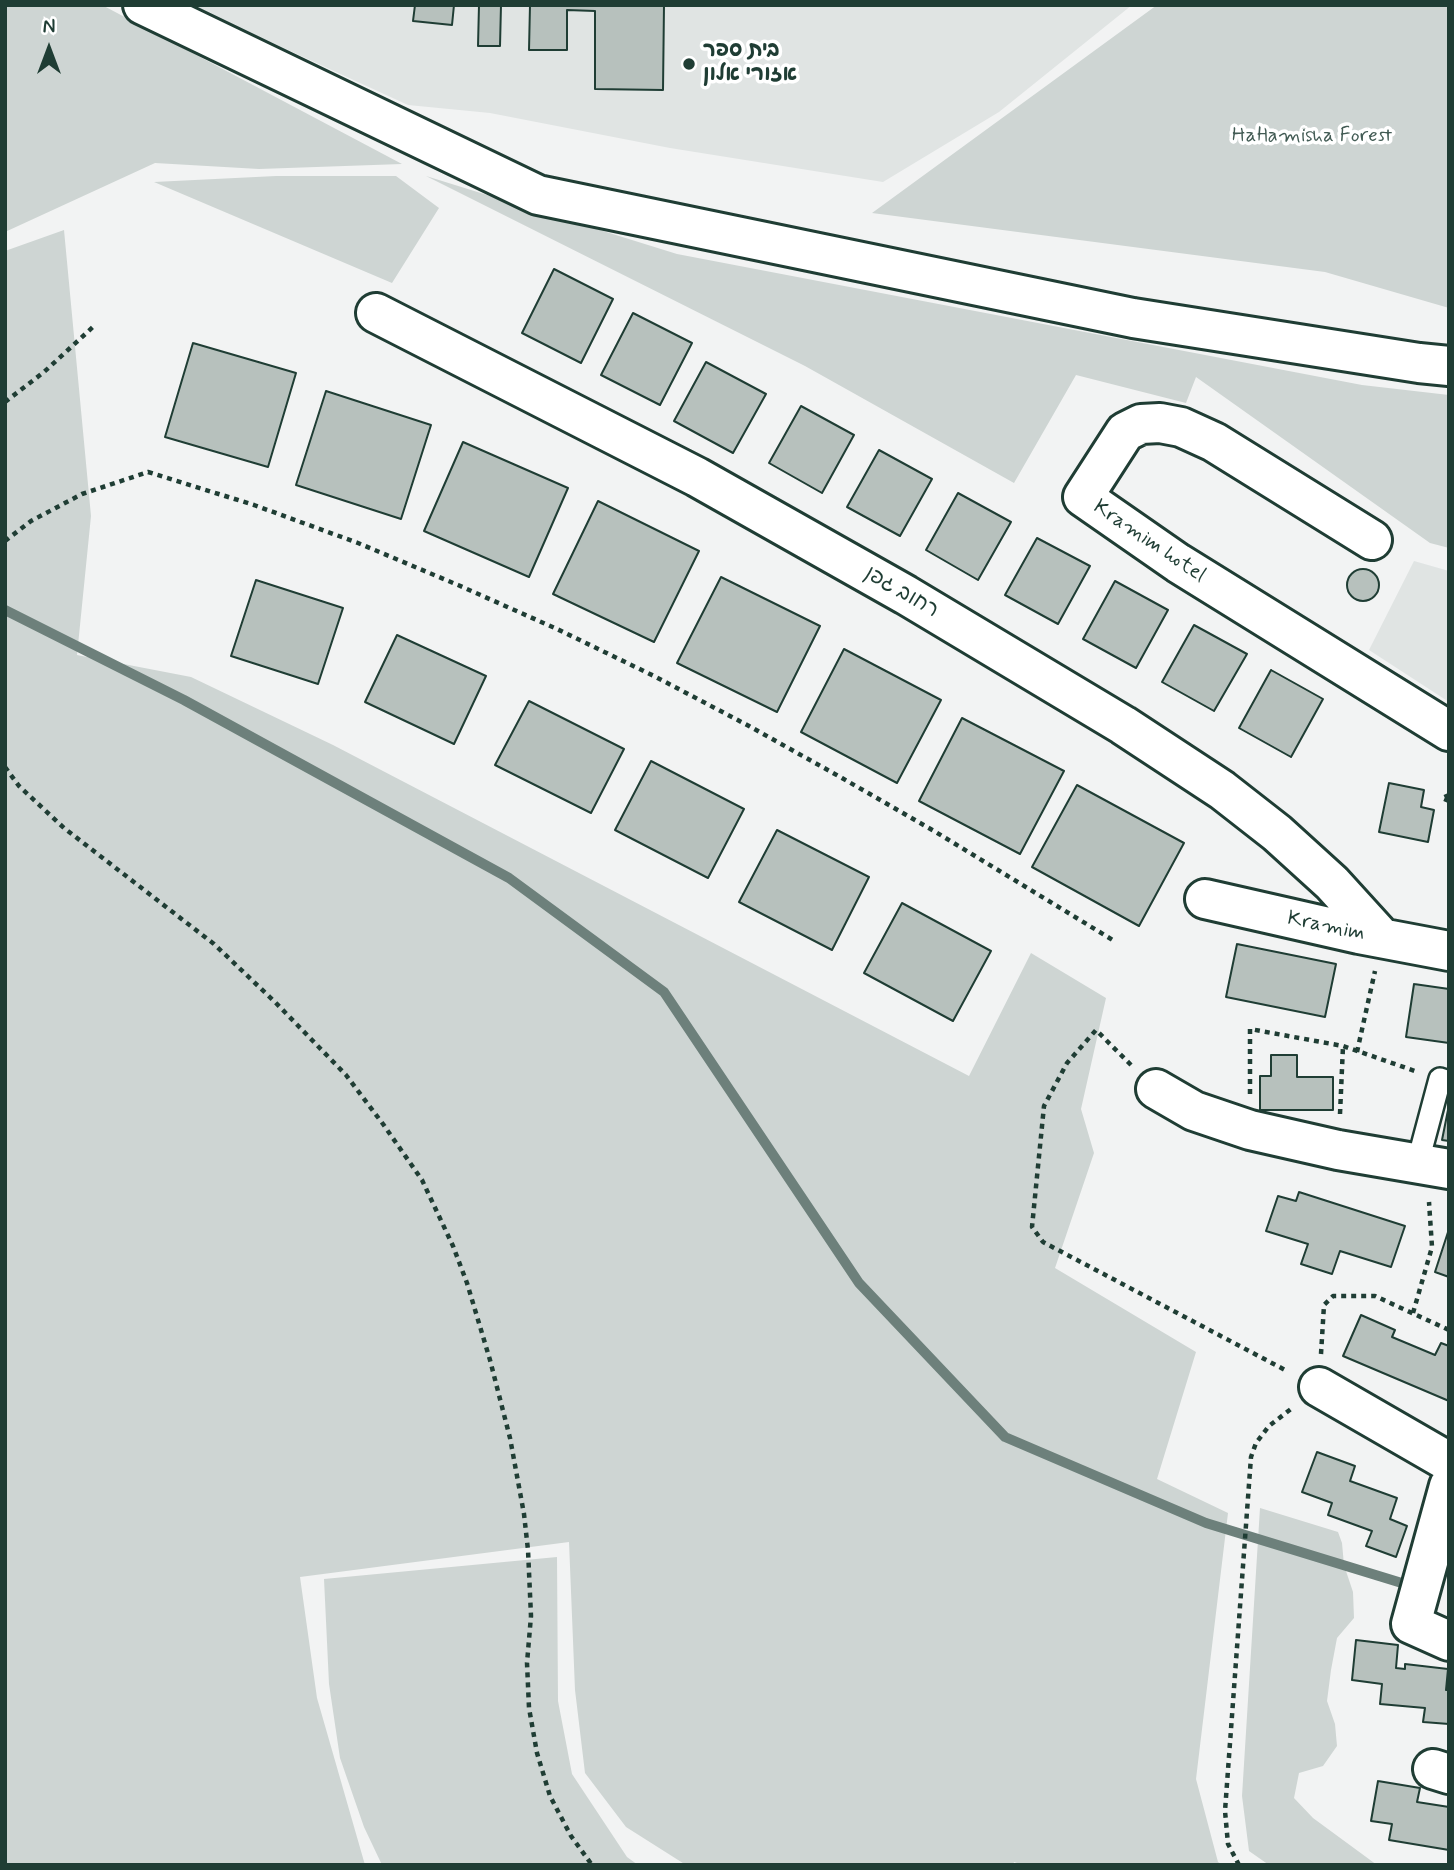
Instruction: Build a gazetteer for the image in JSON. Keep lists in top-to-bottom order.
{
  "streets": {
    "street": ["Kramim hotel", "רחוב גפן", "Kramim"]
  },
  "crossings": [
    ["רחוב גפן", "Kramim"]
  ],
  "parks": ["HaHamisha Forest"],
  "places": ["בית ספר אזורי אלון"],
  "north": "top"
}
